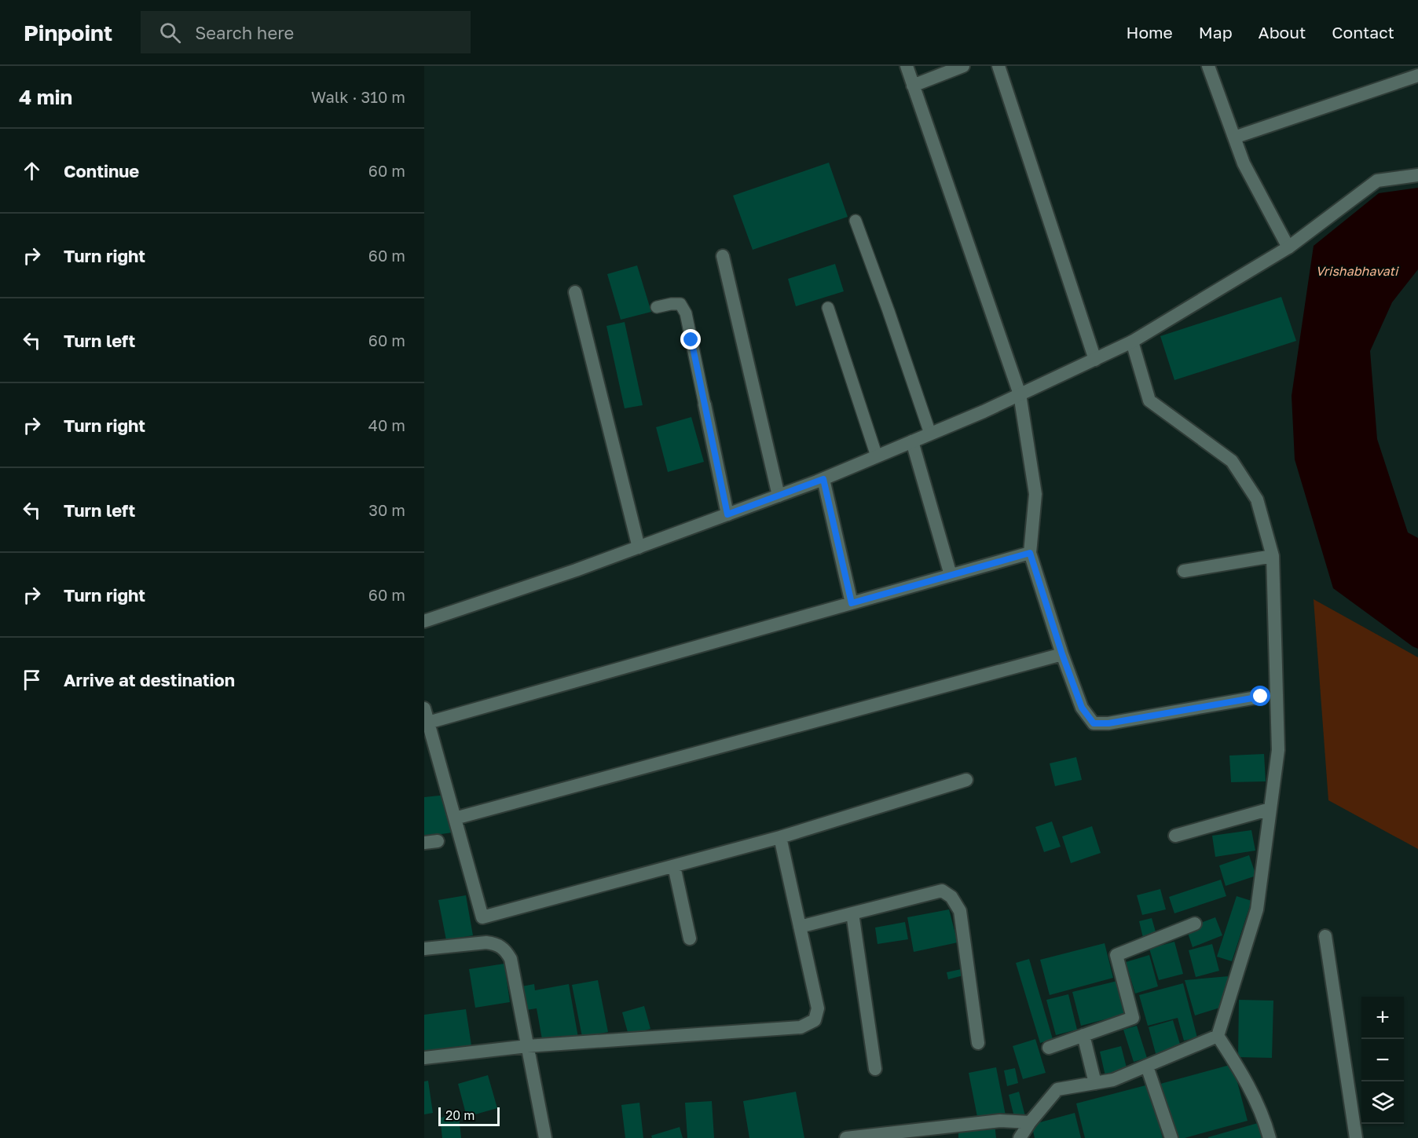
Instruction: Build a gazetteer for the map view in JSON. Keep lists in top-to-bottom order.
{
  "water": ["Vrishabhavati"],
  "scale_bar": "20 m",
  "page": {
    "header": "Pinpoint",
    "search": "Search here",
    "nav": [
      "Home",
      "Map",
      "About",
      "Contact"
    ],
    "heading": ["4 min", "Walk · 310 m"],
    "list": [
      ["Continue", "60 m"],
      ["Turn right", "60 m"],
      ["Turn left", "60 m"],
      ["Turn right", "40 m"],
      ["Turn left", "30 m"],
      ["Turn right", "60 m"],
      "Arrive at destination"
    ],
    "map_buttons": ["+", "−"],
    "scale": "20 m"
  }
}
